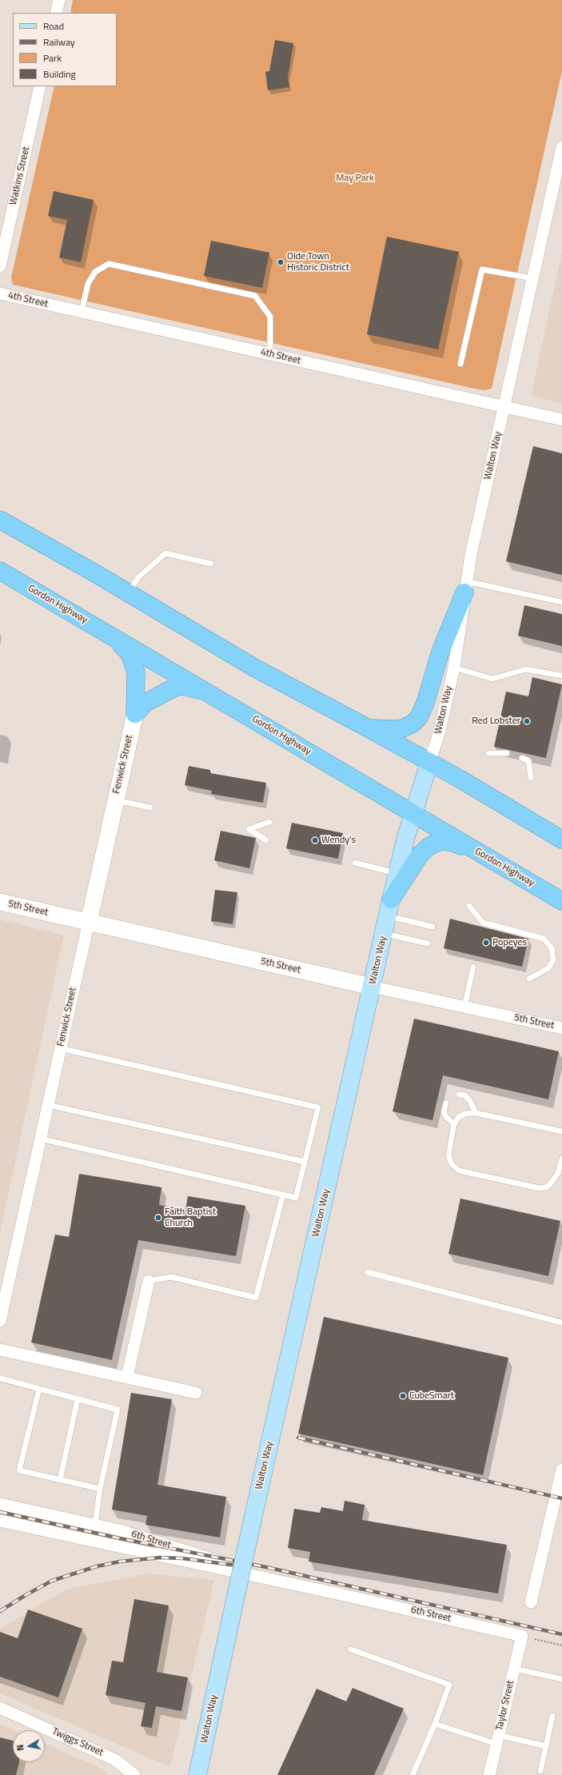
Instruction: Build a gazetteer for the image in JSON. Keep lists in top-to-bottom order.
{
  "streets": {
    "highway": ["Gordon Highway"],
    "main road": ["Walton Way", "Fenwick Street", "5th Street"],
    "street": [
      "Watkins Street",
      "4th Street",
      "6th Street",
      "Taylor Street",
      "Twiggs Street"
    ]
  },
  "crossings": [
    ["4th Street", "Walton Way"],
    ["Walton Way", "Gordon Highway"],
    ["Walton Way", "5th Street"],
    ["Fenwick Street", "5th Street"],
    ["6th Street", "Taylor Street"]
  ],
  "parks": ["May Park"],
  "places": [
    "Olde Town Historic District",
    "Red Lobster",
    "Wendy's",
    "Popeyes",
    "Faith Baptist Church",
    "CubeSmart"
  ],
  "legend": [
    "Road",
    "Railway",
    "Park",
    "Building"
  ],
  "north": "left"
}
